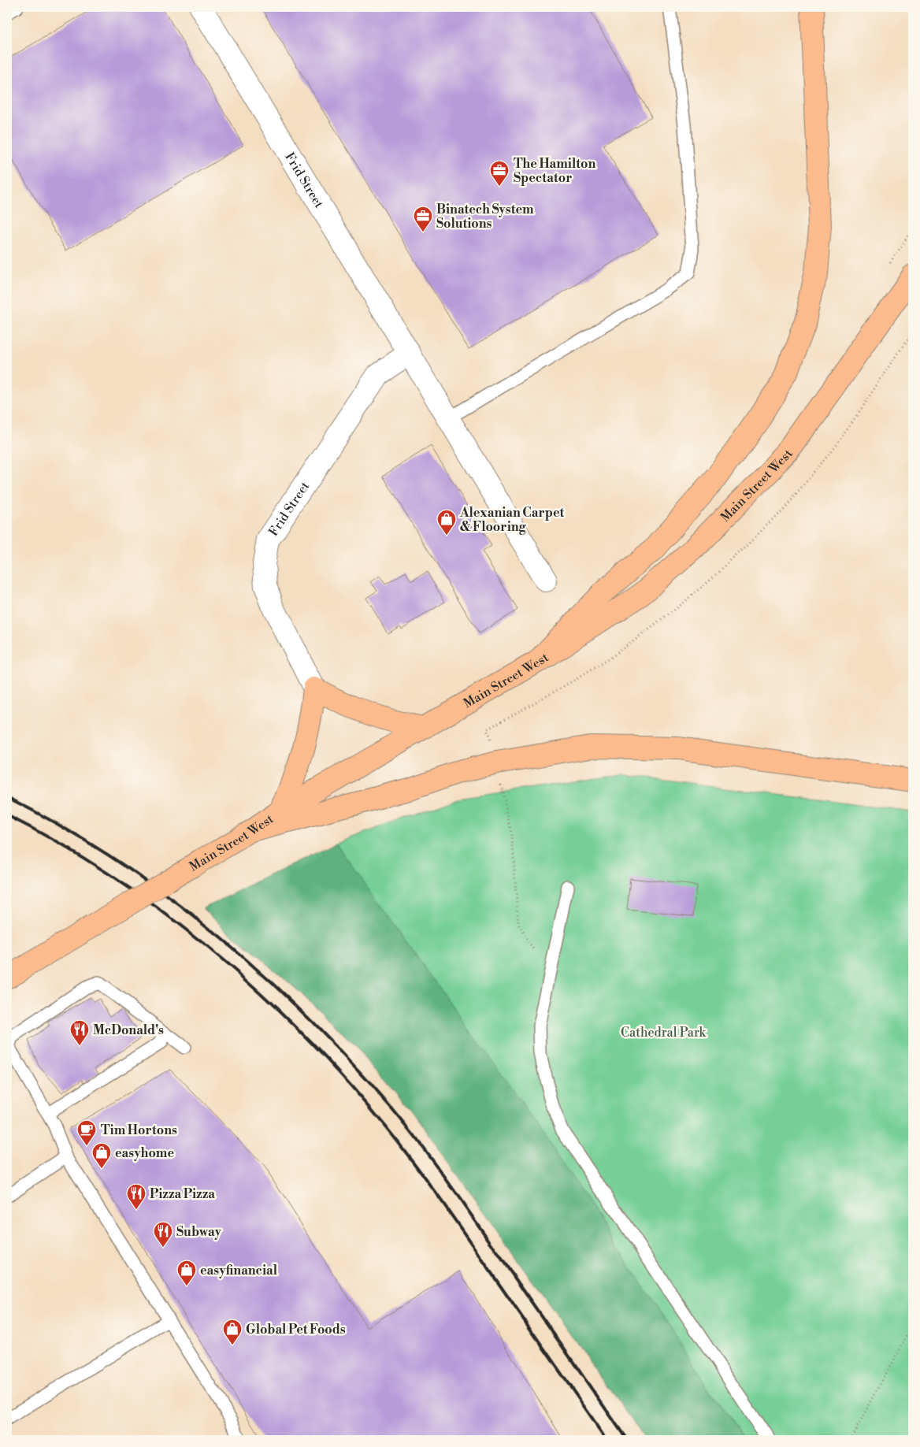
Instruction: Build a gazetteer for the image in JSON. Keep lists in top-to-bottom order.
{
  "streets": {
    "main road": ["Main Street West"],
    "street": ["Frid Street"]
  },
  "parks": ["Cathedral Park"],
  "places": {
    "office": ["The Hamilton Spectator", "Binatech System Solutions"],
    "shop": [
      "Alexanian Carpet & Flooring",
      "easyhome",
      "easyfinancial",
      "Global Pet Foods"
    ],
    "restaurant": ["McDonald's", "Pizza Pizza", "Subway"],
    "cafe": ["Tim Hortons"]
  }
}
